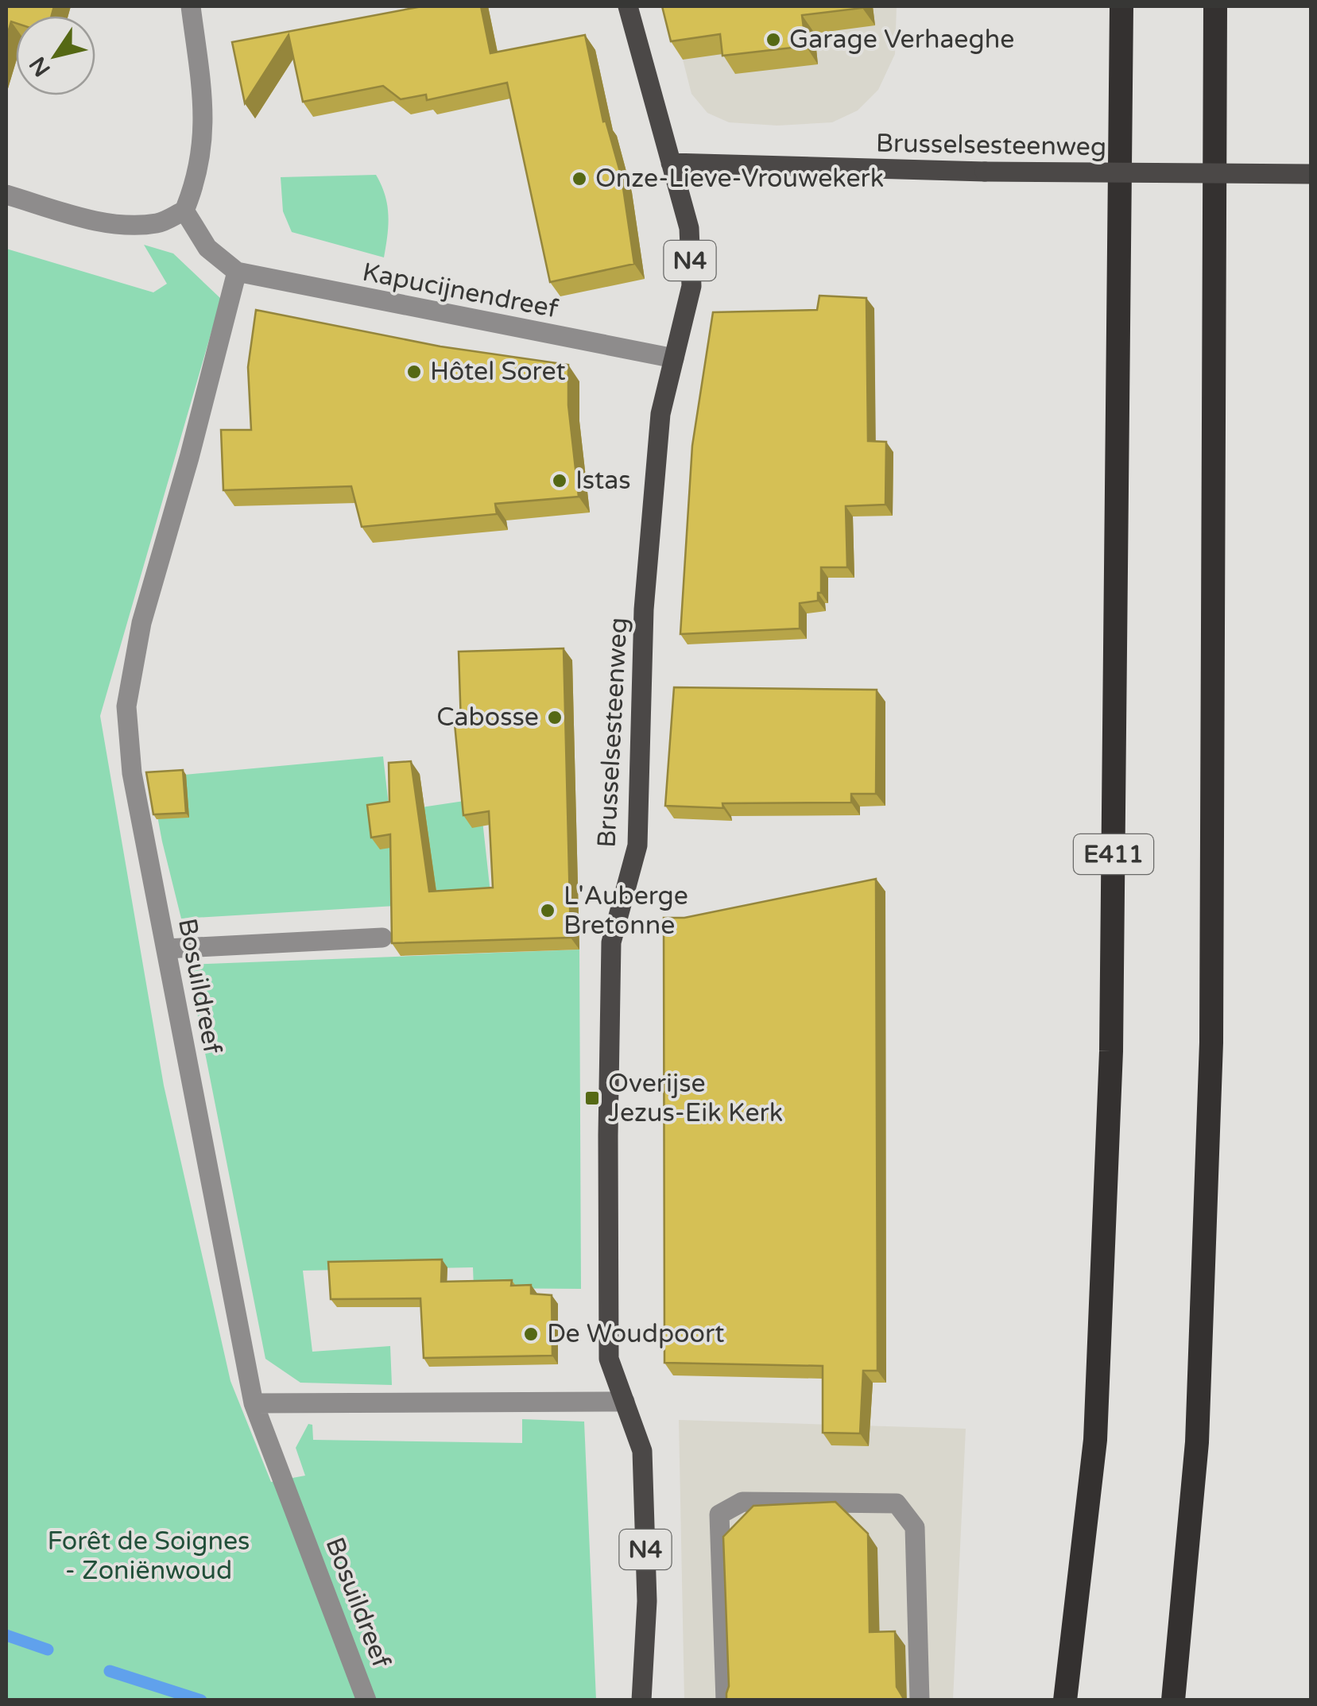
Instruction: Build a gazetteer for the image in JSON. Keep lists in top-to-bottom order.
{
  "streets": {
    "highway": ["E411"],
    "main road": ["Brusselsesteenweg", "N4"],
    "street": ["Kapucijnendreef", "Bosuildreef"]
  },
  "crossings": [
    ["Brusselsesteenweg", "N4"],
    ["Brusselsesteenweg", "Kapucijnendreef"],
    ["Kapucijnendreef", "Bosuildreef"]
  ],
  "parks": ["Forêt de Soignes - Zoniënwoud"],
  "places": {
    "other": [
      "Garage Verhaeghe",
      "Onze-Lieve-Vrouwekerk",
      "Hôtel Soret",
      "Istas",
      "Cabosse",
      "L'Auberge Bretonne",
      "De Woudpoort"
    ],
    "transit": ["Overijse Jezus-Eik Kerk"]
  },
  "north": "bottom left"
}
